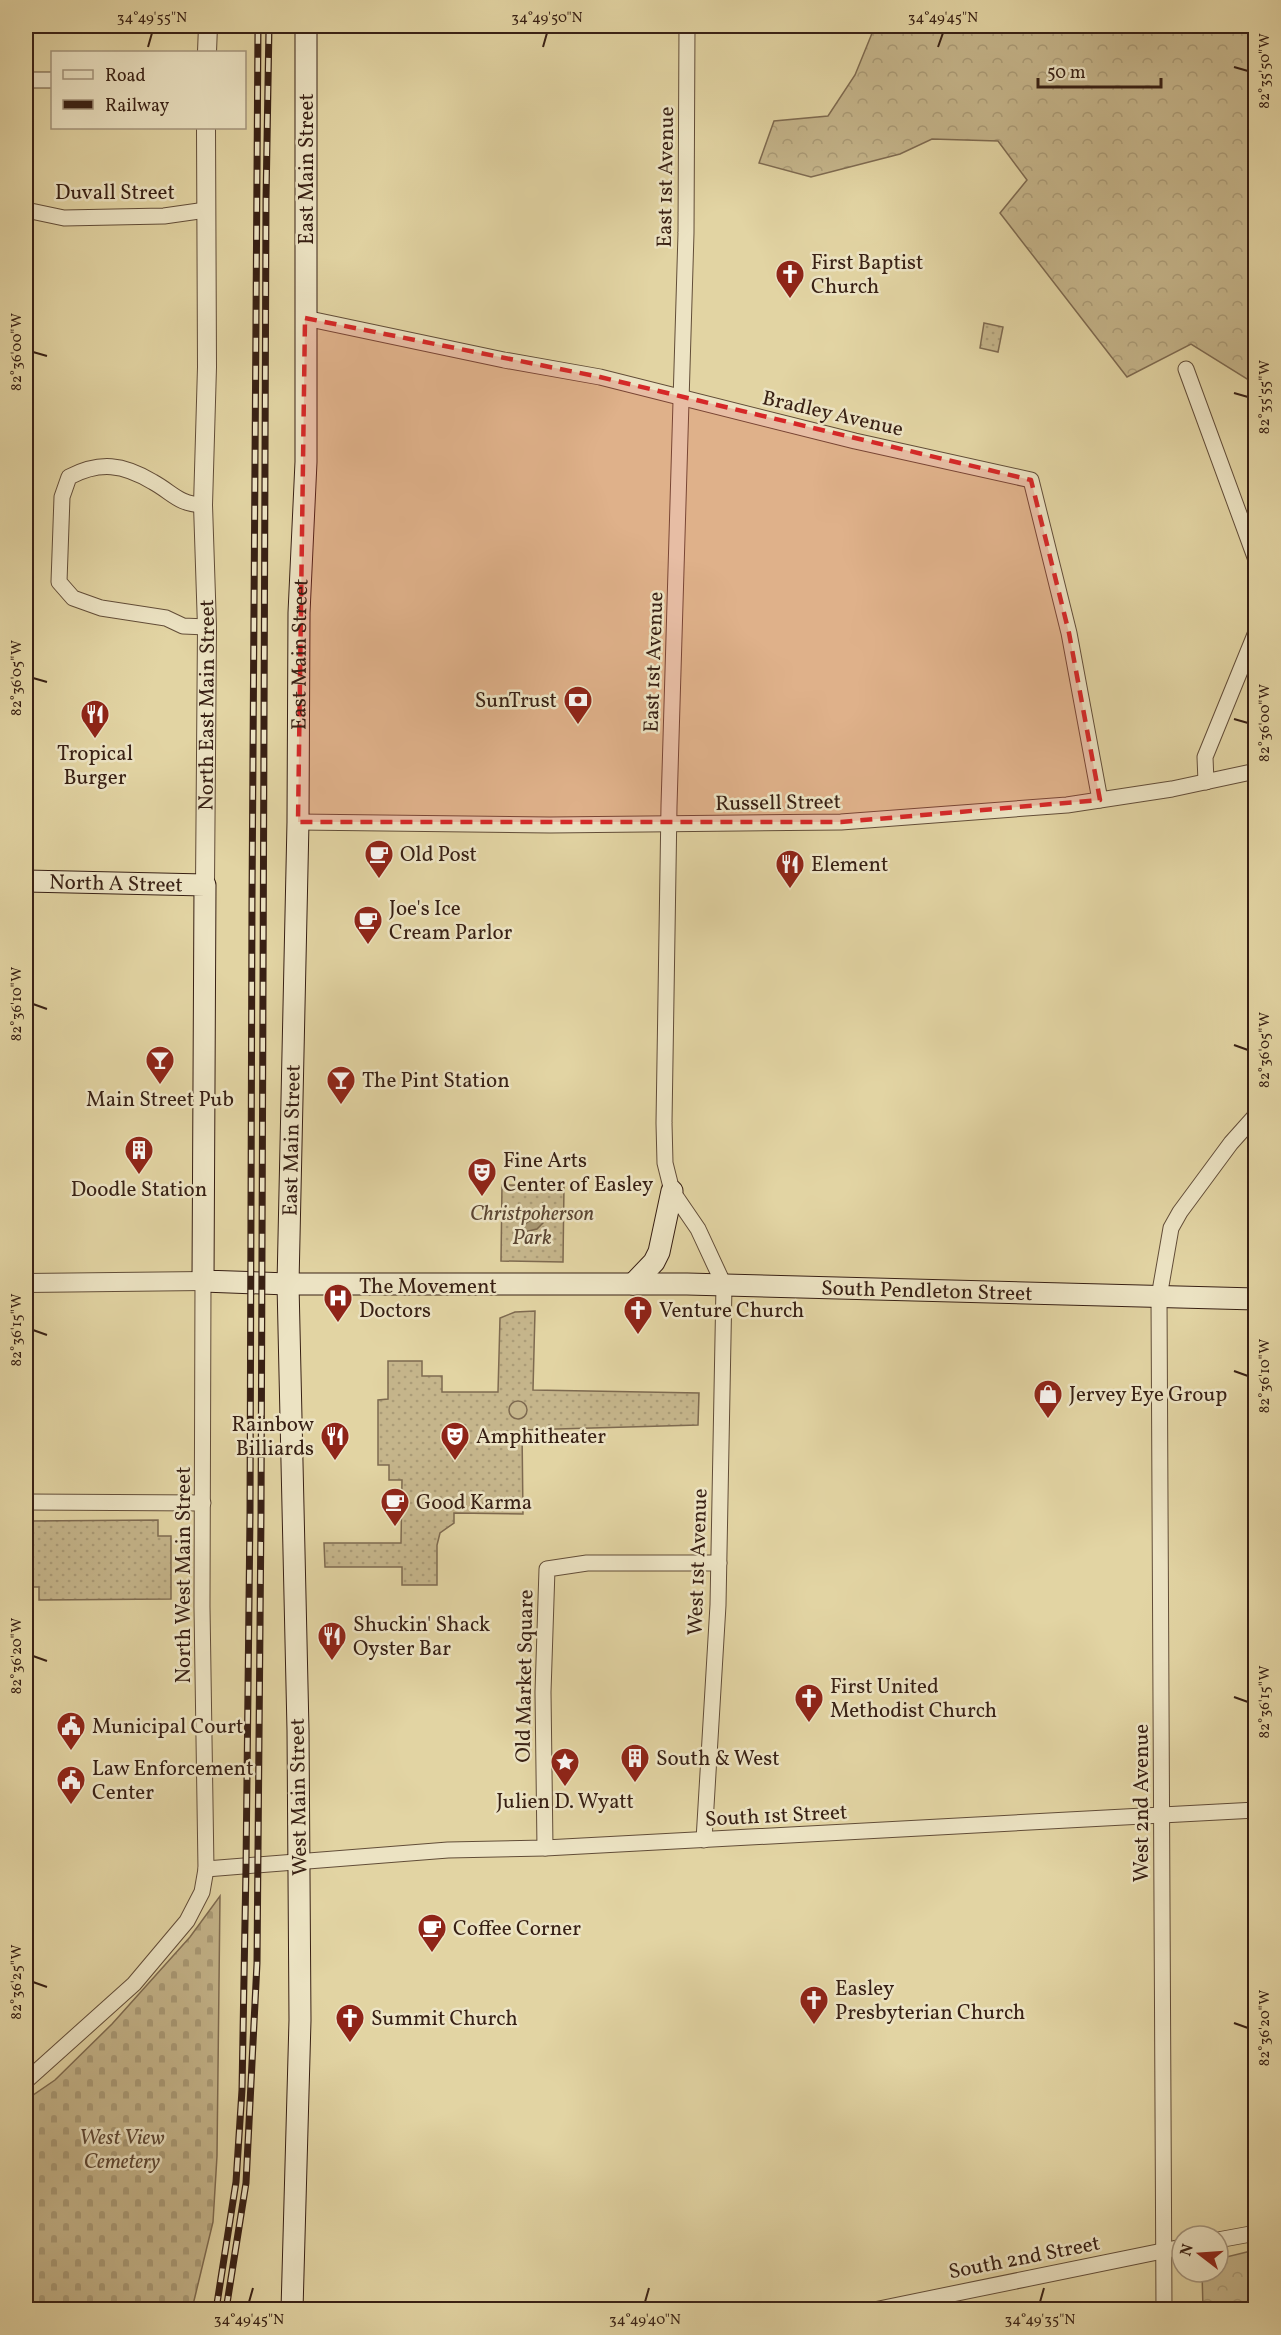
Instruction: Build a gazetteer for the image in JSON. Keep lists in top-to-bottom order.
{
  "streets": {
    "main road": [
      "East Main Street",
      "North East Main Street",
      "North A Street",
      "South Pendleton Street",
      "West Main Street"
    ],
    "street": [
      "East 1st Avenue",
      "Duvall Street",
      "Bradley Avenue",
      "Russell Street",
      "West 1st Avenue",
      "North West Main Street",
      "Old Market Square",
      "West 2nd Avenue",
      "South 1st Street",
      "South 2nd Street"
    ]
  },
  "crossings": [
    ["East Main Street", "Bradley Avenue"],
    ["East Main Street", "Russell Street"],
    ["East Main Street", "South Pendleton Street"],
    ["East Main Street", "West Main Street"],
    ["East 1st Avenue", "Bradley Avenue"],
    ["East 1st Avenue", "Russell Street"],
    ["East 1st Avenue", "South Pendleton Street"],
    ["East 1st Avenue", "West 1st Avenue"],
    ["Duvall Street", "North East Main Street"],
    ["Bradley Avenue", "Russell Street"],
    ["North East Main Street", "North A Street"],
    ["North East Main Street", "South Pendleton Street"],
    ["North East Main Street", "North West Main Street"],
    ["South Pendleton Street", "West 1st Avenue"],
    ["South Pendleton Street", "North West Main Street"],
    ["South Pendleton Street", "West Main Street"],
    ["South Pendleton Street", "West 2nd Avenue"],
    ["West 1st Avenue", "Old Market Square"],
    ["West 1st Avenue", "South 1st Street"],
    ["North West Main Street", "South 1st Street"],
    ["Old Market Square", "South 1st Street"],
    ["West Main Street", "South 1st Street"],
    ["West 2nd Avenue", "South 1st Street"],
    ["West 2nd Avenue", "South 2nd Street"]
  ],
  "parks": ["Christpoherson Park", "West View Cemetery"],
  "places": {
    "church": [
      "First Baptist Church",
      "Venture Church",
      "First United Methodist Church",
      "Easley Presbyterian Church",
      "Summit Church"
    ],
    "bank": ["SunTrust"],
    "restaurant": [
      "Tropical Burger",
      "Element",
      "Rainbow Billiards",
      "Shuckin' Shack Oyster Bar"
    ],
    "cafe": [
      "Old Post",
      "Joe's Ice Cream Parlor",
      "Good Karma",
      "Coffee Corner"
    ],
    "bar": ["Main Street Pub", "The Pint Station"],
    "building": ["Doodle Station", "South & West"],
    "theatre": ["Fine Arts Center of Easley", "Amphitheater"],
    "hospital": ["The Movement Doctors"],
    "shop": ["Jervey Eye Group"],
    "public building": ["Municipal Court", "Law Enforcement Center"],
    "place": ["Julien D. Wyatt"]
  },
  "legend": ["Road", "Railway"],
  "scale_bar": "50 m",
  "north": "left",
  "coordinates": [
    "34°49'55\"N",
    "34°49'50\"N",
    "34°49'45\"N",
    "82°35'50\"W",
    "82°36'00\"W",
    "82°35'55\"W",
    "82°36'05\"W",
    "82°36'10\"W",
    "82°36'15\"W",
    "82°36'20\"W",
    "82°36'25\"W",
    "34°49'40\"N",
    "34°49'35\"N"
  ]
}
